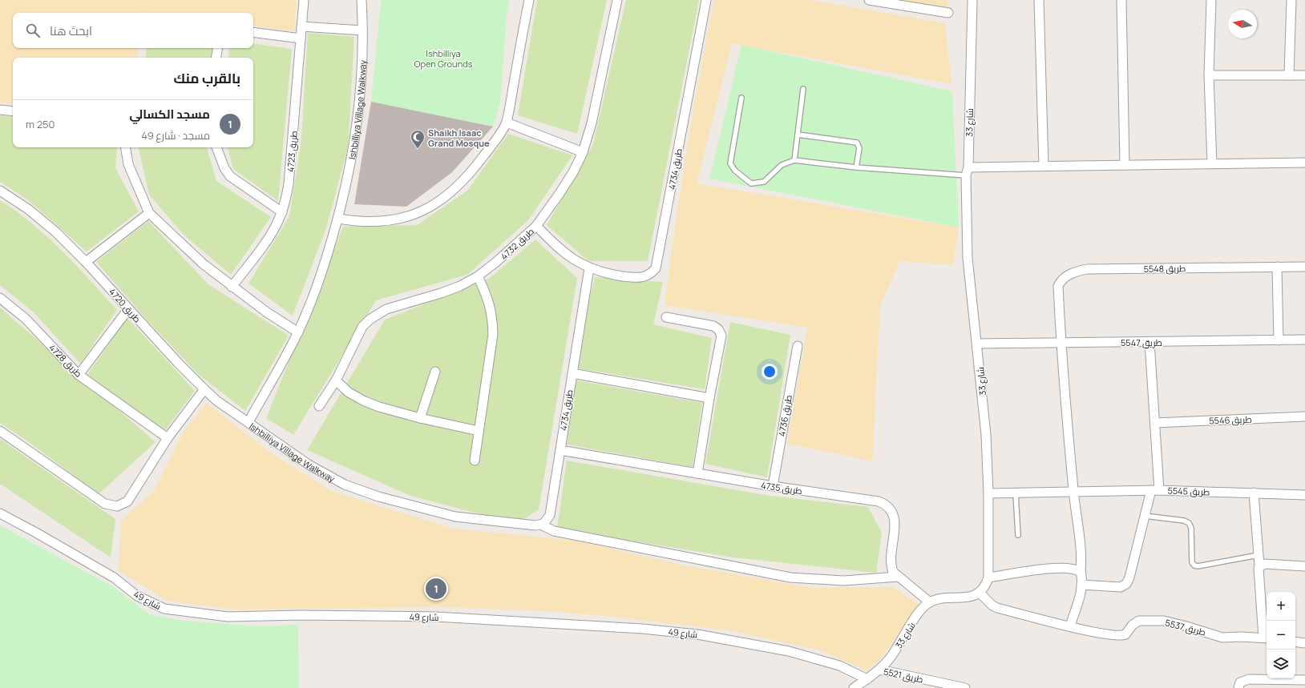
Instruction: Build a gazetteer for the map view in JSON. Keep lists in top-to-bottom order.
{
  "streets": {
    "street": [
      "Ishbilliya Village Walkway",
      "شارع 33",
      "طريق 4723",
      "طريق 4734",
      "طريق 4732",
      "طريق 5548",
      "طريق 4720",
      "طريق 5547",
      "طريق 4728",
      "طريق 4736",
      "طريق 5546",
      "طريق 4735",
      "طريق 5545",
      "شارع 49",
      "طريق 5537",
      "طريق 5521"
    ]
  },
  "crossings": [
    ["Ishbilliya Village Walkway", "طريق 4734"],
    ["Ishbilliya Village Walkway", "طريق 4720"],
    ["شارع 33", "طريق 5547"],
    ["شارع 33", "طريق 4735"],
    ["شارع 33", "طريق 5545"],
    ["شارع 33", "شارع 49"],
    ["شارع 33", "طريق 5537"],
    ["شارع 33", "طريق 5521"],
    ["طريق 4734", "طريق 4732"],
    ["طريق 4734", "طريق 4735"],
    ["طريق 5548", "طريق 5547"],
    ["طريق 4736", "طريق 4735"]
  ],
  "parks": ["Ishbilliya Open Grounds"],
  "places": {
    "mosque": ["Shaikh Isaac Grand Mosque"]
  },
  "north": "left",
  "page": {
    "search": "ابحث هنا",
    "heading": "بالقرب منك",
    "list": [
      {
        "mark": "1",
        "name": "مسجد الكسالي",
        "note": "مسجد · شارع 49",
        "value": "250 m"
      }
    ],
    "pins": "1",
    "map_buttons": ["+", "−"]
  }
}
